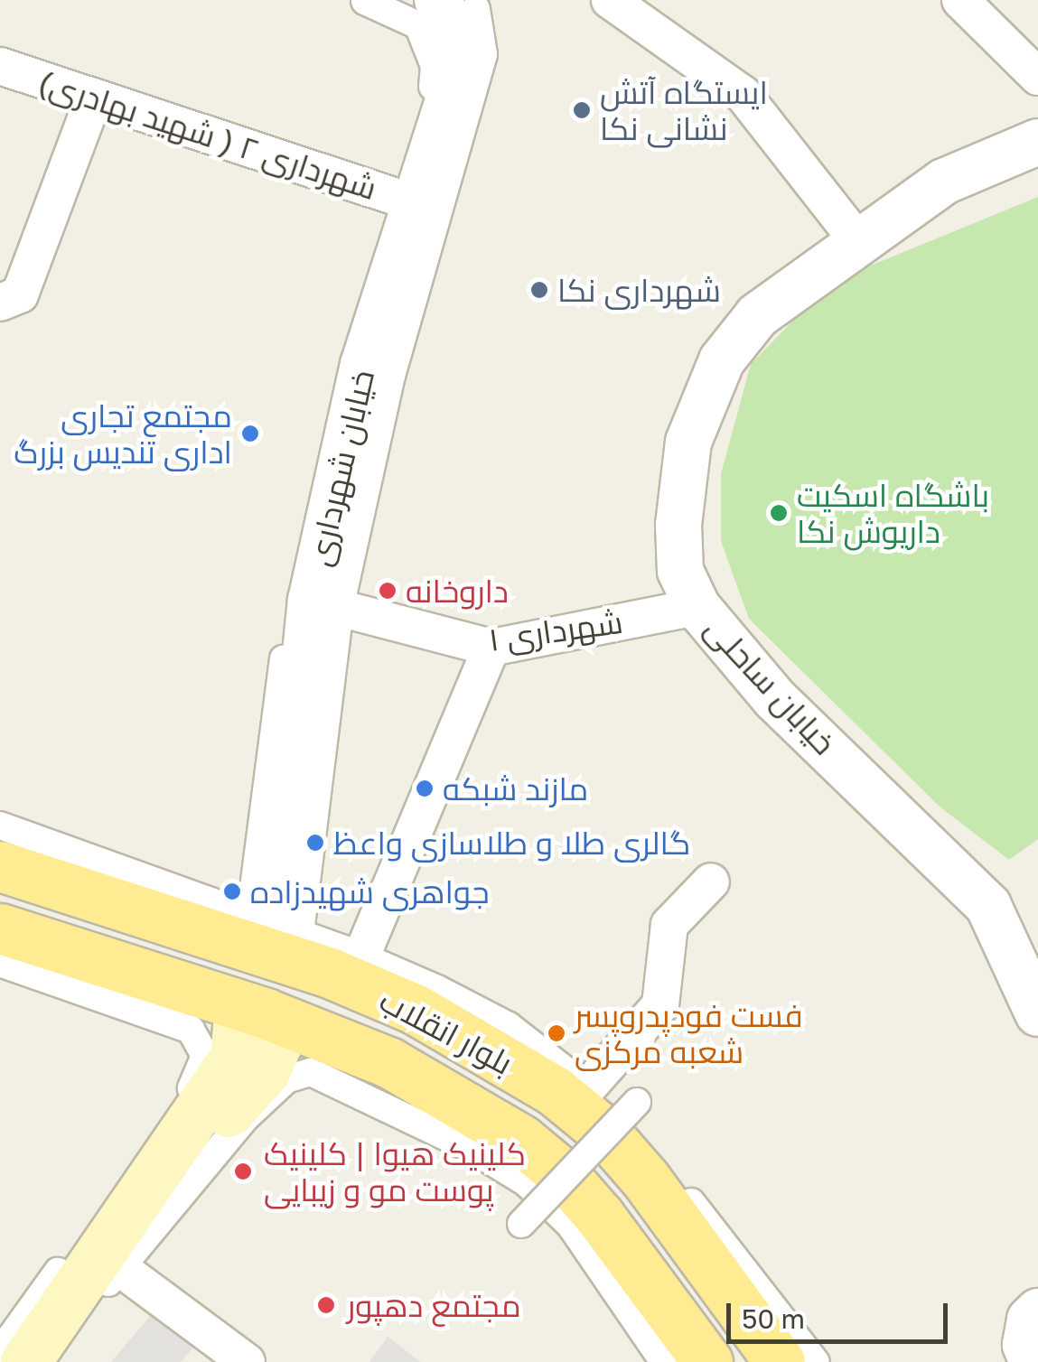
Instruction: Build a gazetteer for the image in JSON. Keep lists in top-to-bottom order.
{
  "streets": {
    "main road": ["بلوار انقلاب"],
    "street": [
      "شهرداری ۲ ( شهید بهادری)",
      "خیابان شهرداری",
      "شهرداری ۱",
      "خیابان ساحلی"
    ]
  },
  "crossings": [
    ["شهرداری ۲ ( شهید بهادری)", "خیابان شهرداری"],
    ["خیابان شهرداری", "شهرداری ۱"],
    ["خیابان شهرداری", "بلوار انقلاب"],
    ["شهرداری ۱", "خیابان ساحلی"]
  ],
  "places": [
    "ایستگاه آتش نشانی نکا",
    "شهرداری نکا",
    "مجتمع تجاری اداری تندیس بزرگ",
    "باشگاه اسکیت داریوش نکا",
    "داروخانه",
    "مازند شبکه",
    "گالری طلا و طلاسازی واعظ",
    "جواهری شهیدزاده",
    "فست فودپدروپسر شعبه مرکزی",
    "کلینیک هیوا | کلینیک پوست مو و زیبایی",
    "مجتمع دهپور"
  ],
  "scale_bar": "50 m"
}
